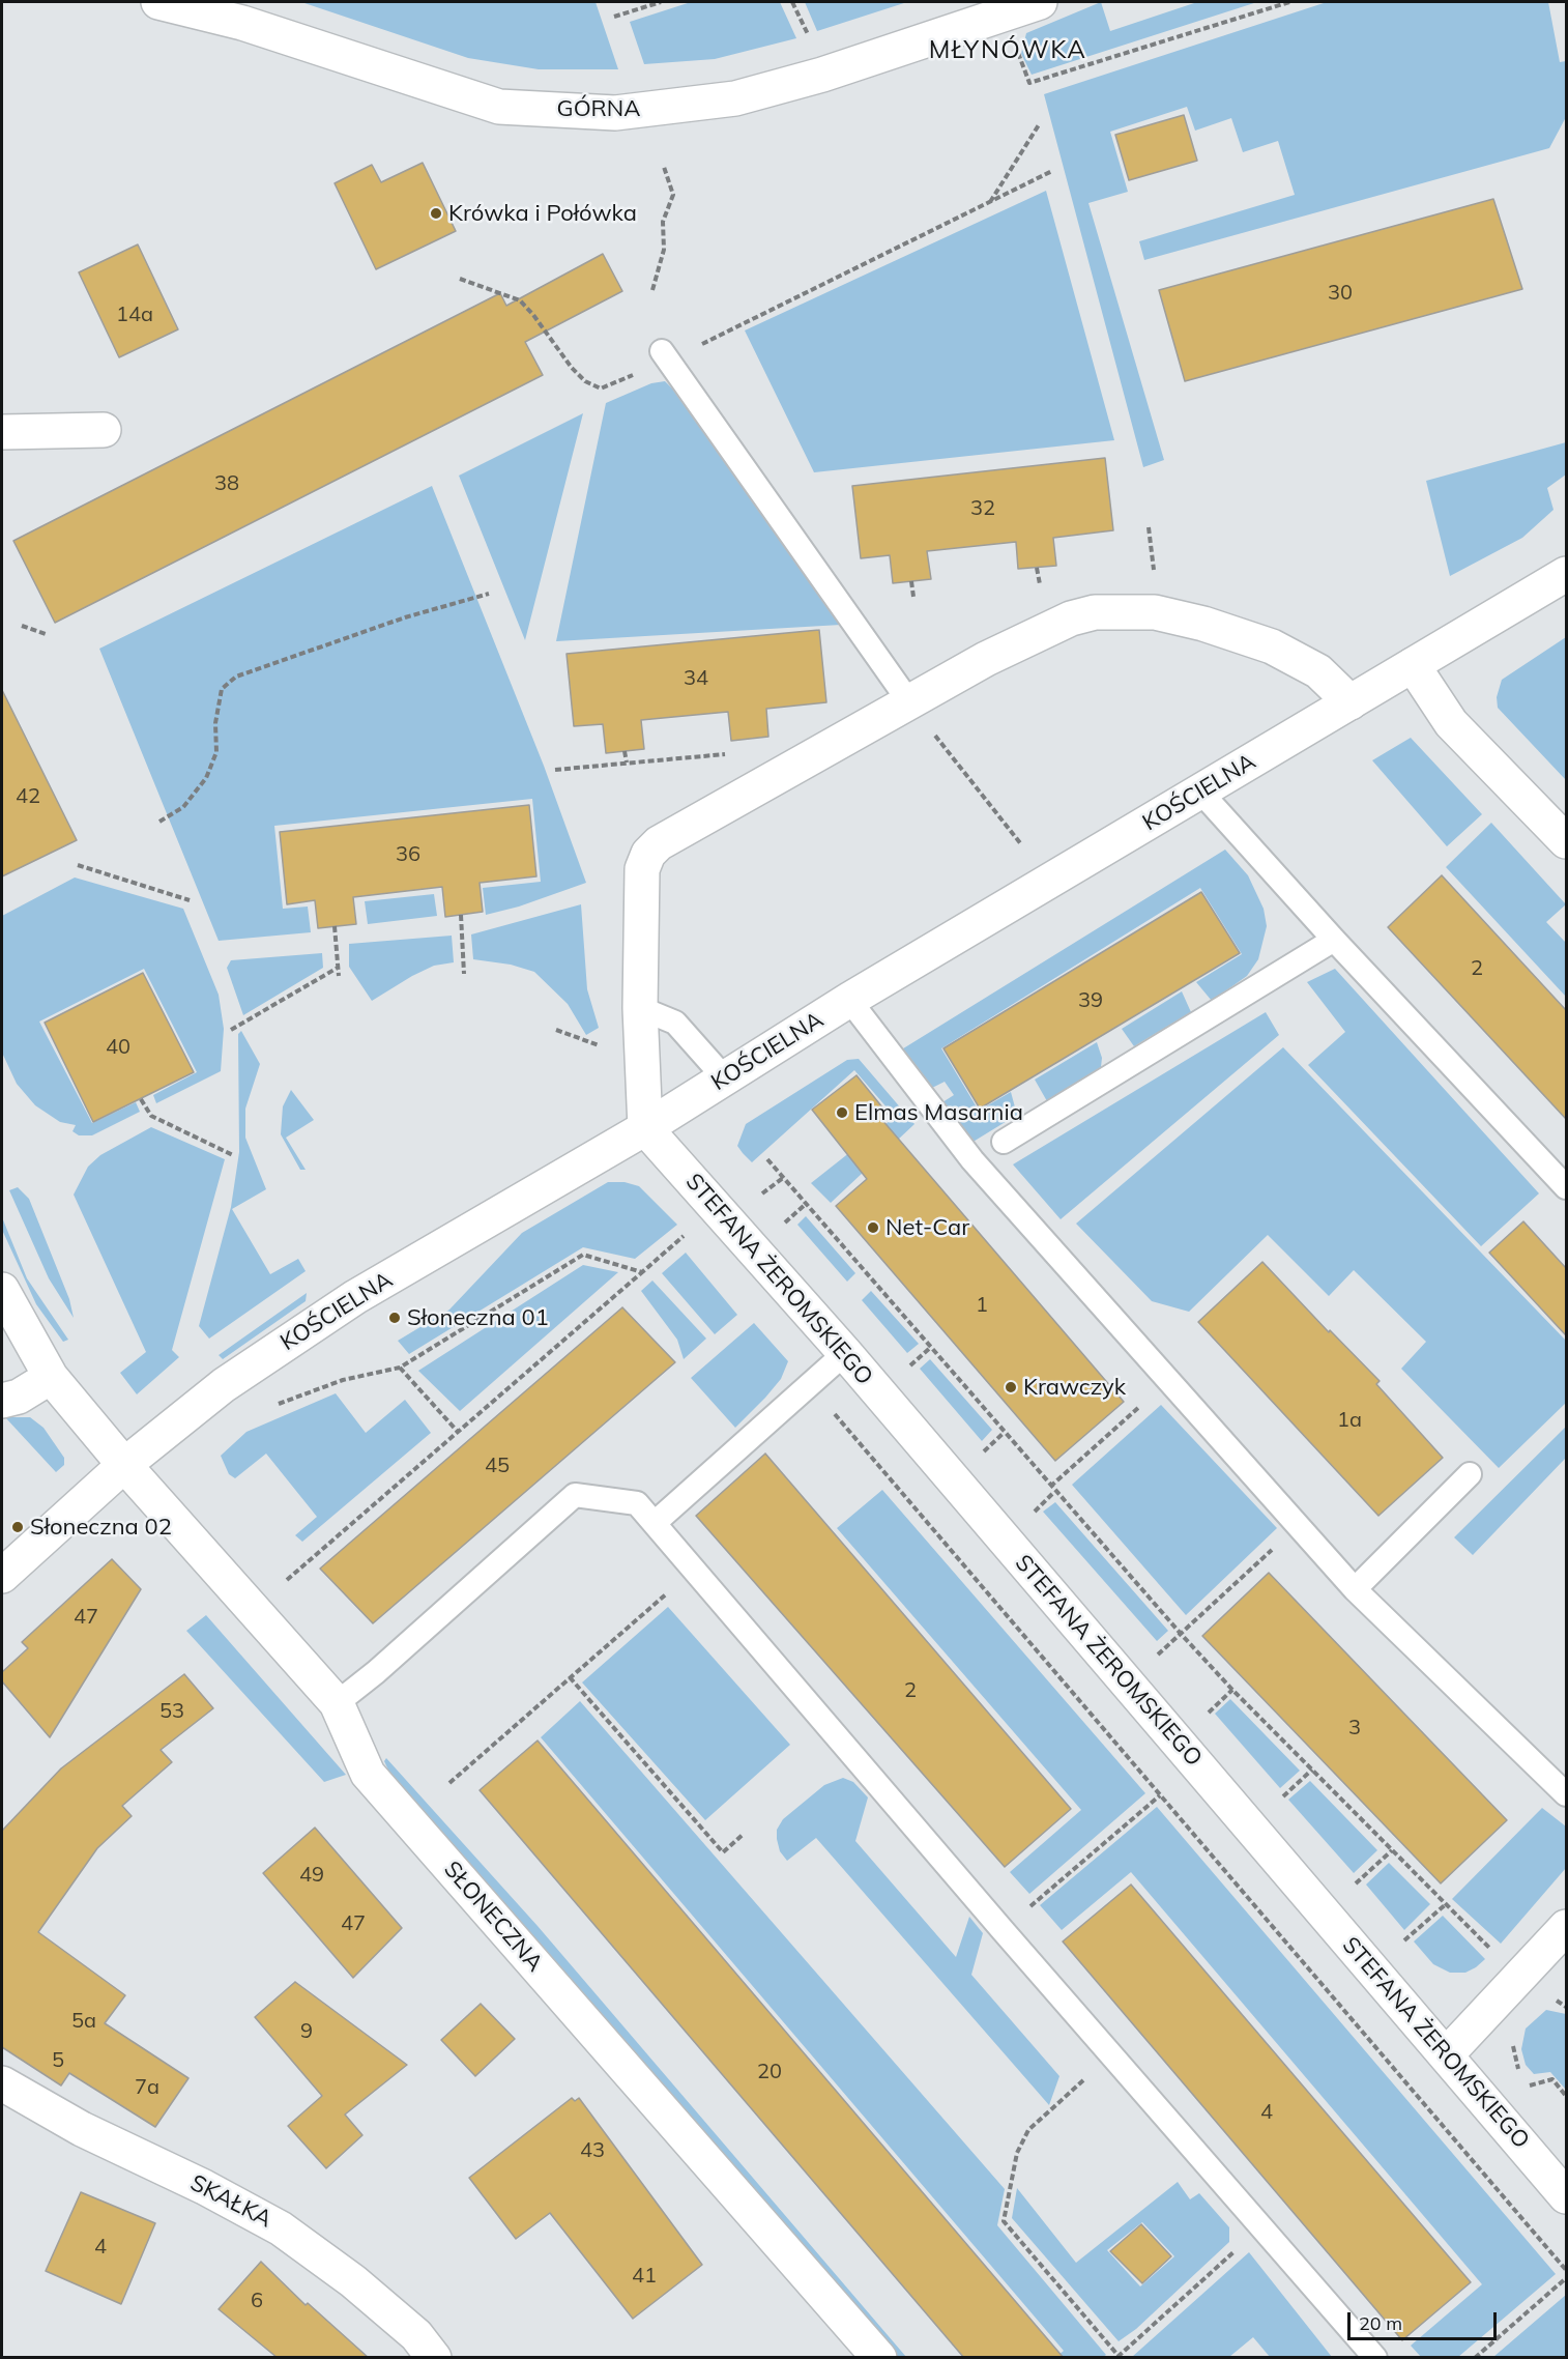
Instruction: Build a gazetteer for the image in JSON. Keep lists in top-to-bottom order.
{
  "streets": {
    "street": [
      "GÓRNA",
      "KOŚCIELNA",
      "STEFANA ŻEROMSKIEGO",
      "SŁONECZNA",
      "SKAŁKA"
    ]
  },
  "crossings": [
    ["KOŚCIELNA", "STEFANA ŻEROMSKIEGO"],
    ["KOŚCIELNA", "SŁONECZNA"]
  ],
  "districts": ["MŁYNÓWKA"],
  "places": [
    "Krówka i Połówka",
    "Elmas Masarnia",
    "Net-Car",
    "Słoneczna 01",
    "Krawczyk",
    "Słoneczna 02"
  ],
  "house_numbers": [
    "30",
    "14a",
    "38",
    "32",
    "34",
    "42",
    "36",
    "2",
    "39",
    "40",
    "1",
    "1a",
    "45",
    "47",
    "2",
    "53",
    "3",
    "49",
    "47",
    "5a",
    "9",
    "5",
    "20",
    "7a",
    "4",
    "43",
    "4",
    "41",
    "6"
  ],
  "scale_bar": "20 m"
}
